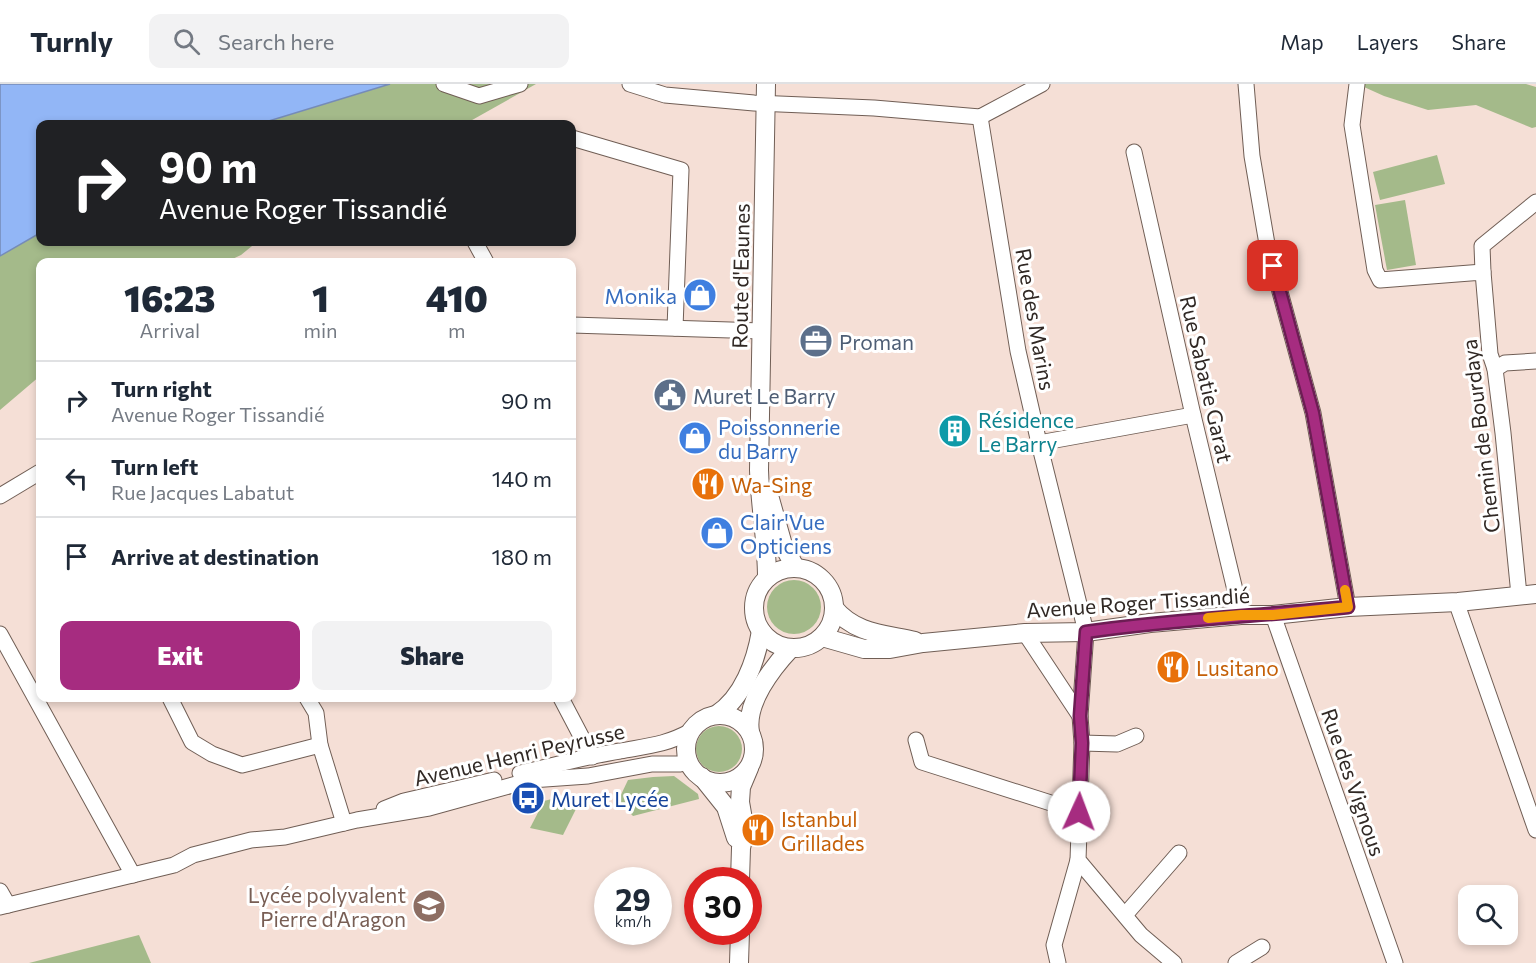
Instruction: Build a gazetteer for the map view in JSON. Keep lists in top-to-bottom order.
{
  "streets": {
    "main road": ["Route d'Eaunes", "Avenue Roger Tissandié"],
    "street": [
      "Rue des Marins",
      "Rue Sabatie Garat",
      "Chemin de Bourdaya",
      "Avenue Henri Peyrusse",
      "Rue des Vignous"
    ]
  },
  "crossings": [
    ["Route d'Eaunes", "Avenue Roger Tissandié"],
    ["Rue des Marins", "Avenue Roger Tissandié"],
    ["Rue Sabatie Garat", "Avenue Roger Tissandié"],
    ["Chemin de Bourdaya", "Avenue Roger Tissandié"],
    ["Avenue Roger Tissandié", "Rue des Vignous"]
  ],
  "places": {
    "shop": ["Monika", "Poissonnerie du Barry", "Clair'Vue Opticiens"],
    "office": ["Proman"],
    "public building": ["Muret Le Barry"],
    "building": ["Résidence Le Barry"],
    "restaurant": ["Wa-Sing", "Lusitano", "Istanbul Grillades"],
    "bus stop": ["Muret Lycée"],
    "school or university": ["Lycée polyvalent Pierre d'Aragon"]
  },
  "page": {
    "header": "Turnly",
    "search": "Search here",
    "nav": ["Map", "Layers", "Share"],
    "turn": ["90 m", "Avenue Roger Tissandié"],
    "eta": [
      "16:23",
      "Arrival",
      "1",
      "min",
      "410",
      "m"
    ],
    "list": [
      {
        "name": "Turn right",
        "note": "Avenue Roger Tissandié",
        "value": "90 m"
      },
      {
        "name": "Turn left",
        "note": "Rue Jacques Labatut",
        "value": "140 m"
      },
      {
        "name": "Arrive at destination",
        "value": "180 m"
      }
    ],
    "buttons": ["Exit", "Share"],
    "speed": "29 km/h",
    "limit": "30"
  }
}
